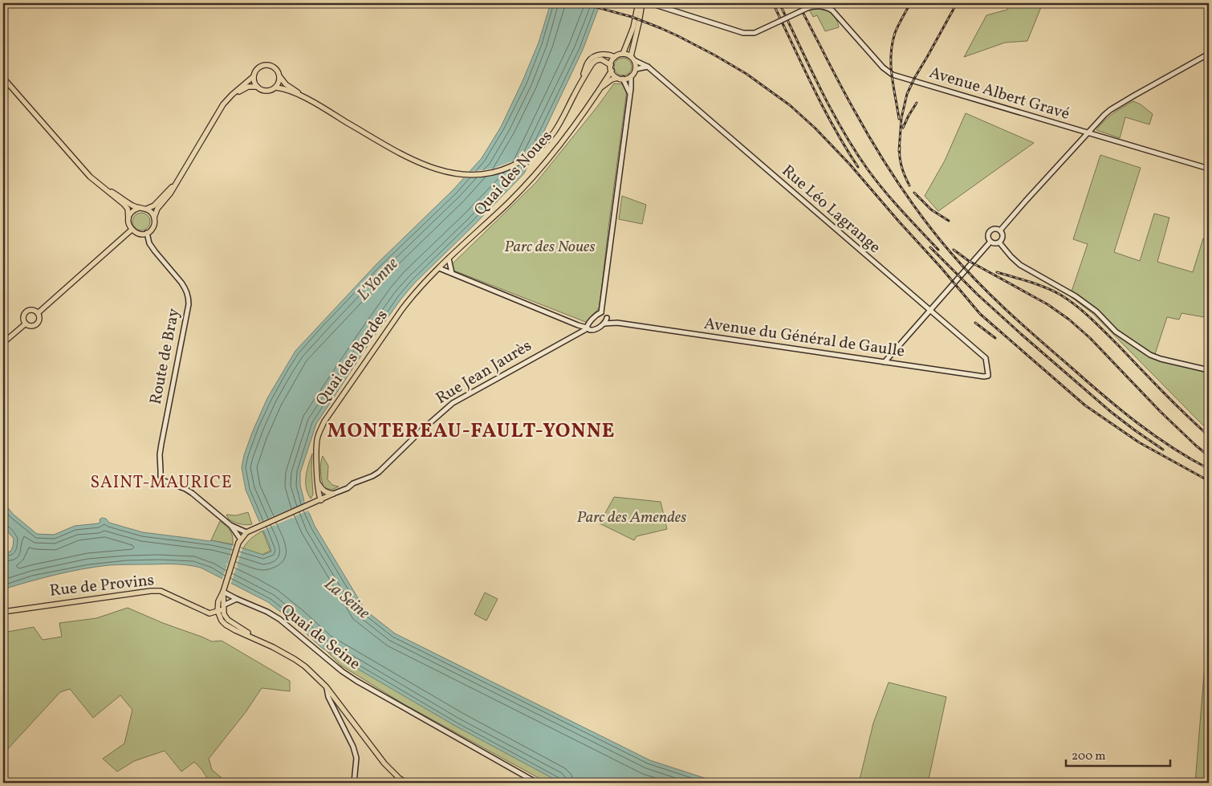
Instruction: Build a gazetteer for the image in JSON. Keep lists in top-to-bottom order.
{
  "streets": {
    "main road": [
      "Avenue Albert Gravé",
      "Quai des Noues",
      "Rue Léo Lagrange",
      "Avenue du Général de Gaulle",
      "Route de Bray",
      "Quai des Bordes",
      "Rue Jean Jaurès",
      "Rue de Provins",
      "Quai de Seine"
    ]
  },
  "crossings": [
    ["Quai des Noues", "Quai des Bordes"],
    ["Rue Léo Lagrange", "Avenue du Général de Gaulle"],
    ["Avenue du Général de Gaulle", "Rue Jean Jaurès"],
    ["Quai des Bordes", "Rue Jean Jaurès"]
  ],
  "districts": ["MONTEREAU-FAULT-YONNE", "SAINT-MAURICE"],
  "water": ["L'Yonne", "La Seine"],
  "parks": ["Parc des Noues", "Parc des Amendes"],
  "scale_bar": "200 m"
}
